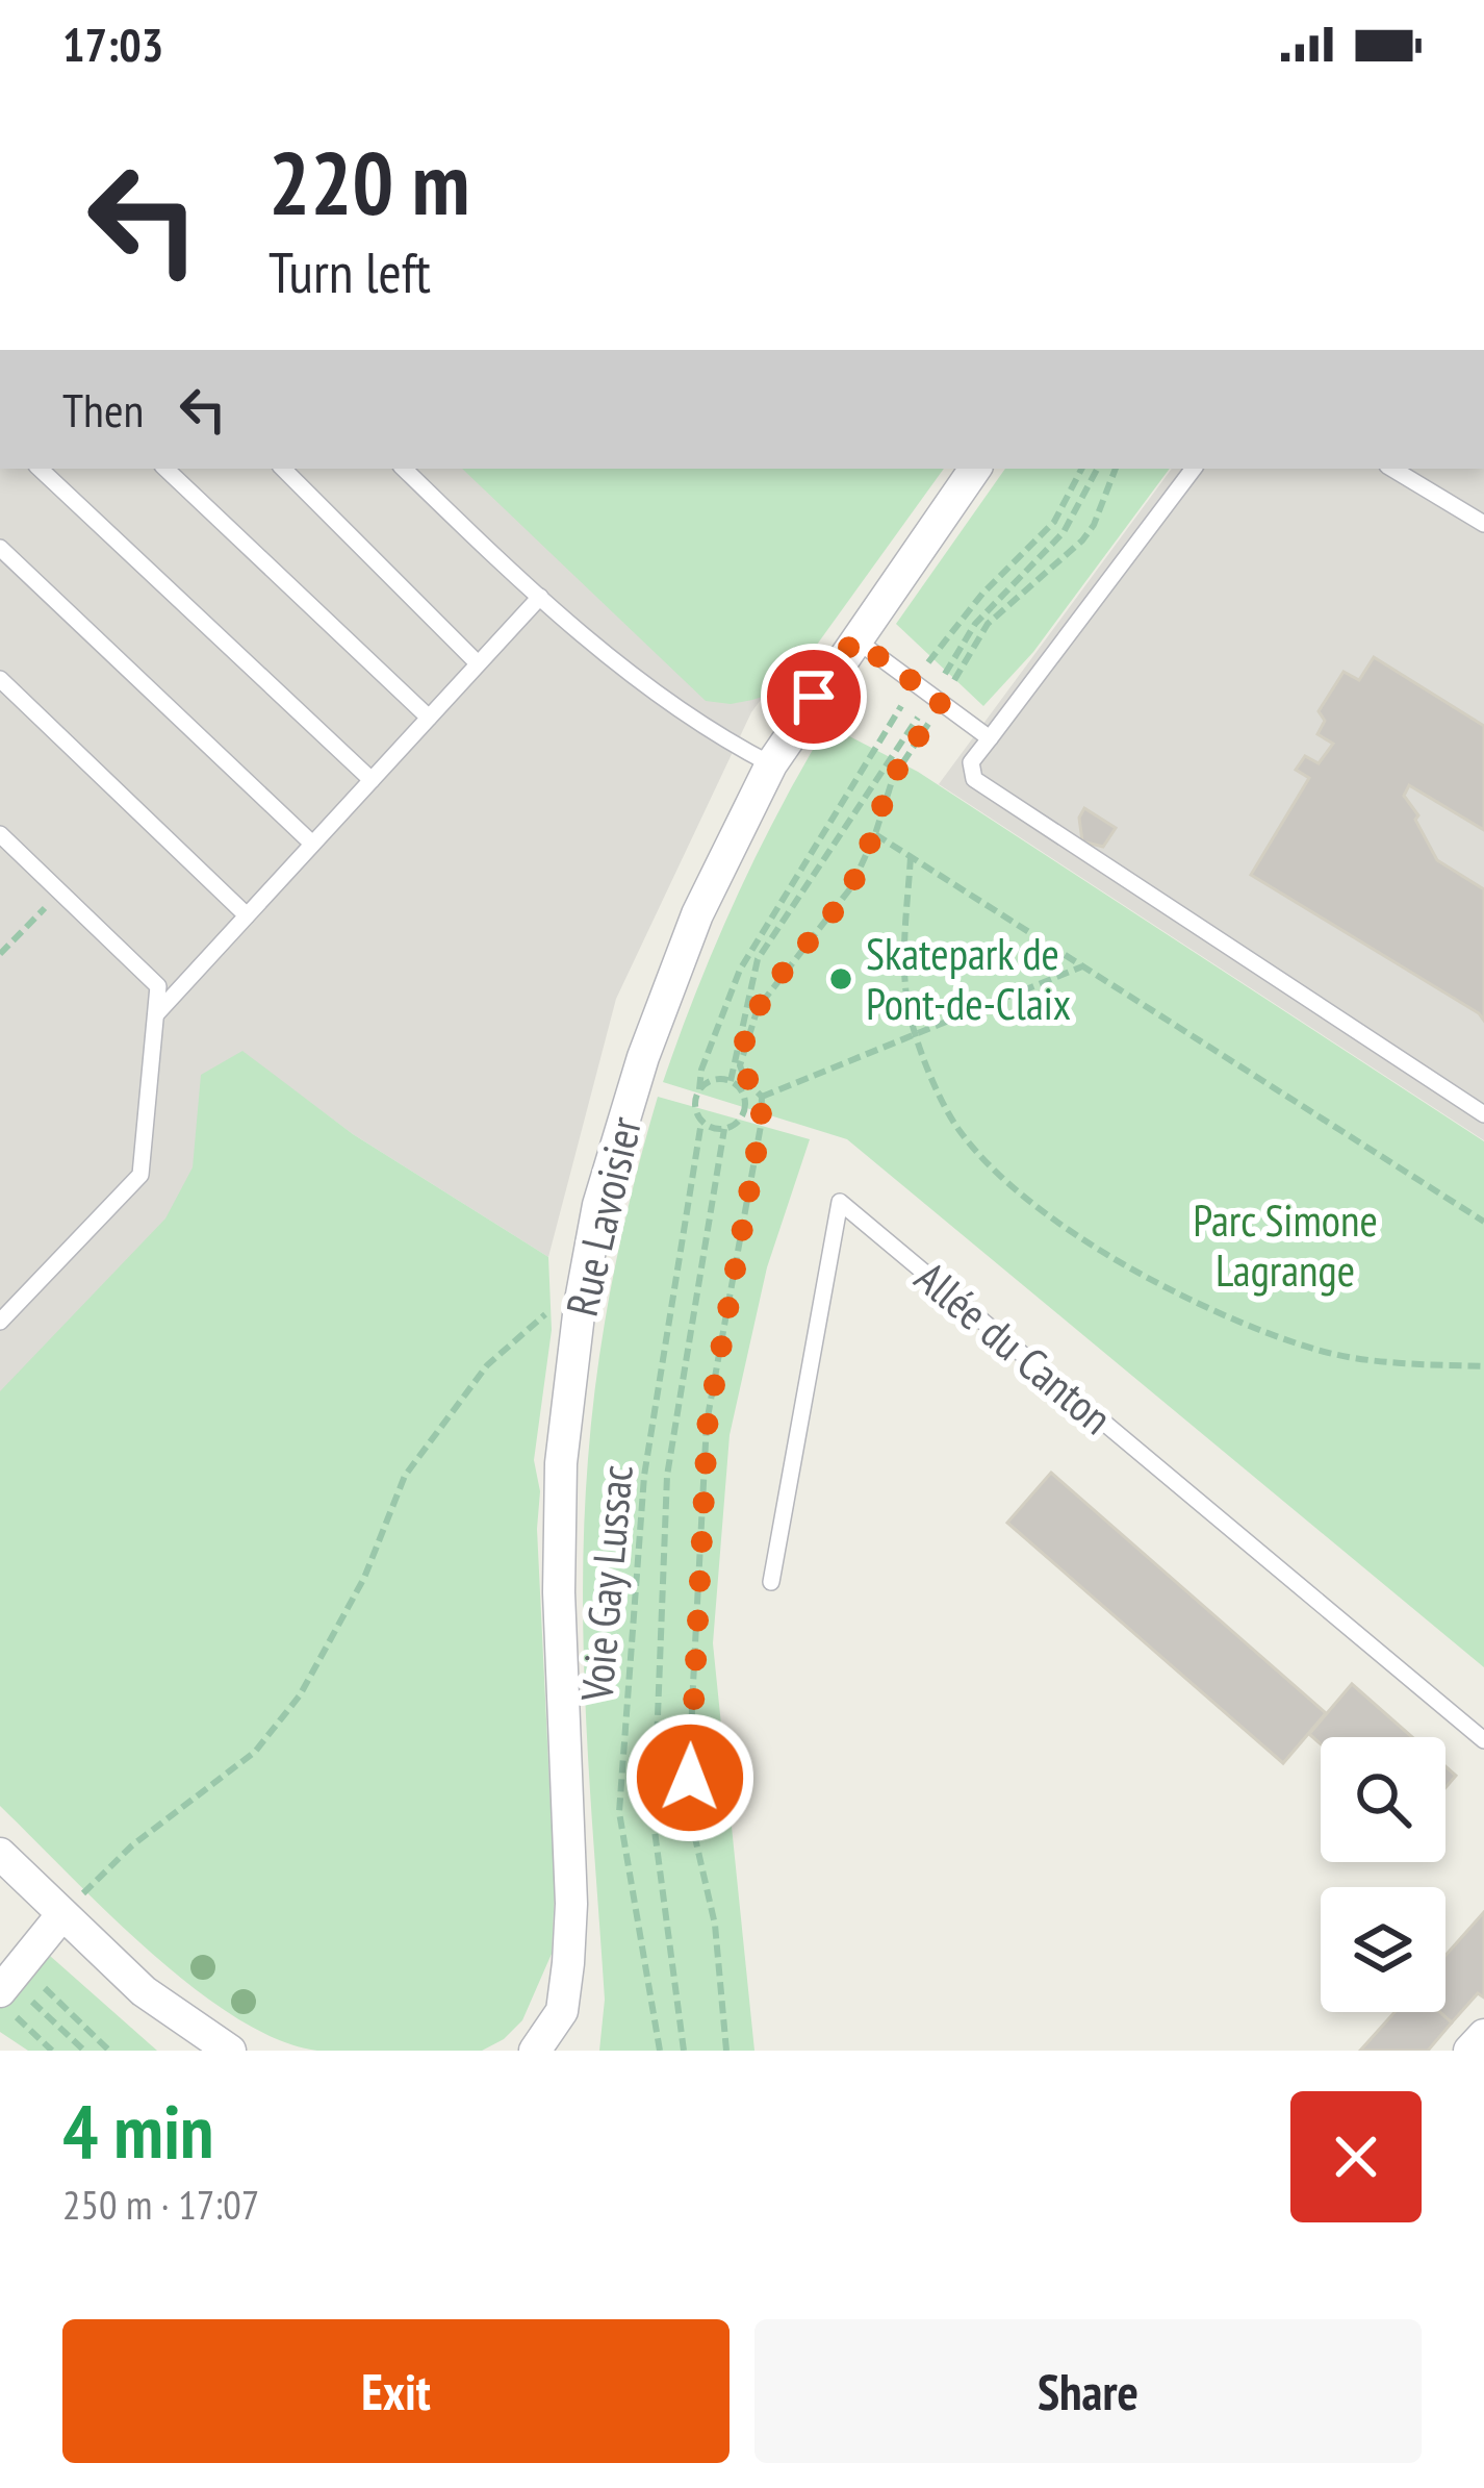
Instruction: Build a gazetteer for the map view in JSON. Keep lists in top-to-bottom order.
{
  "streets": {
    "street": ["Rue Lavoisier"],
    "lane": ["Allée du Canton"],
    "path": ["Voie Gay Lussac"]
  },
  "parks": ["Parc Simone Lagrange"],
  "places": ["Skatepark de Pont-de-Claix"],
  "page": {
    "status": "17:03",
    "turn": ["220 m", "Turn left"],
    "then": "Then",
    "heading": ["4 min", "250 m · 17:07"],
    "buttons": ["Exit", "Share"]
  }
}
